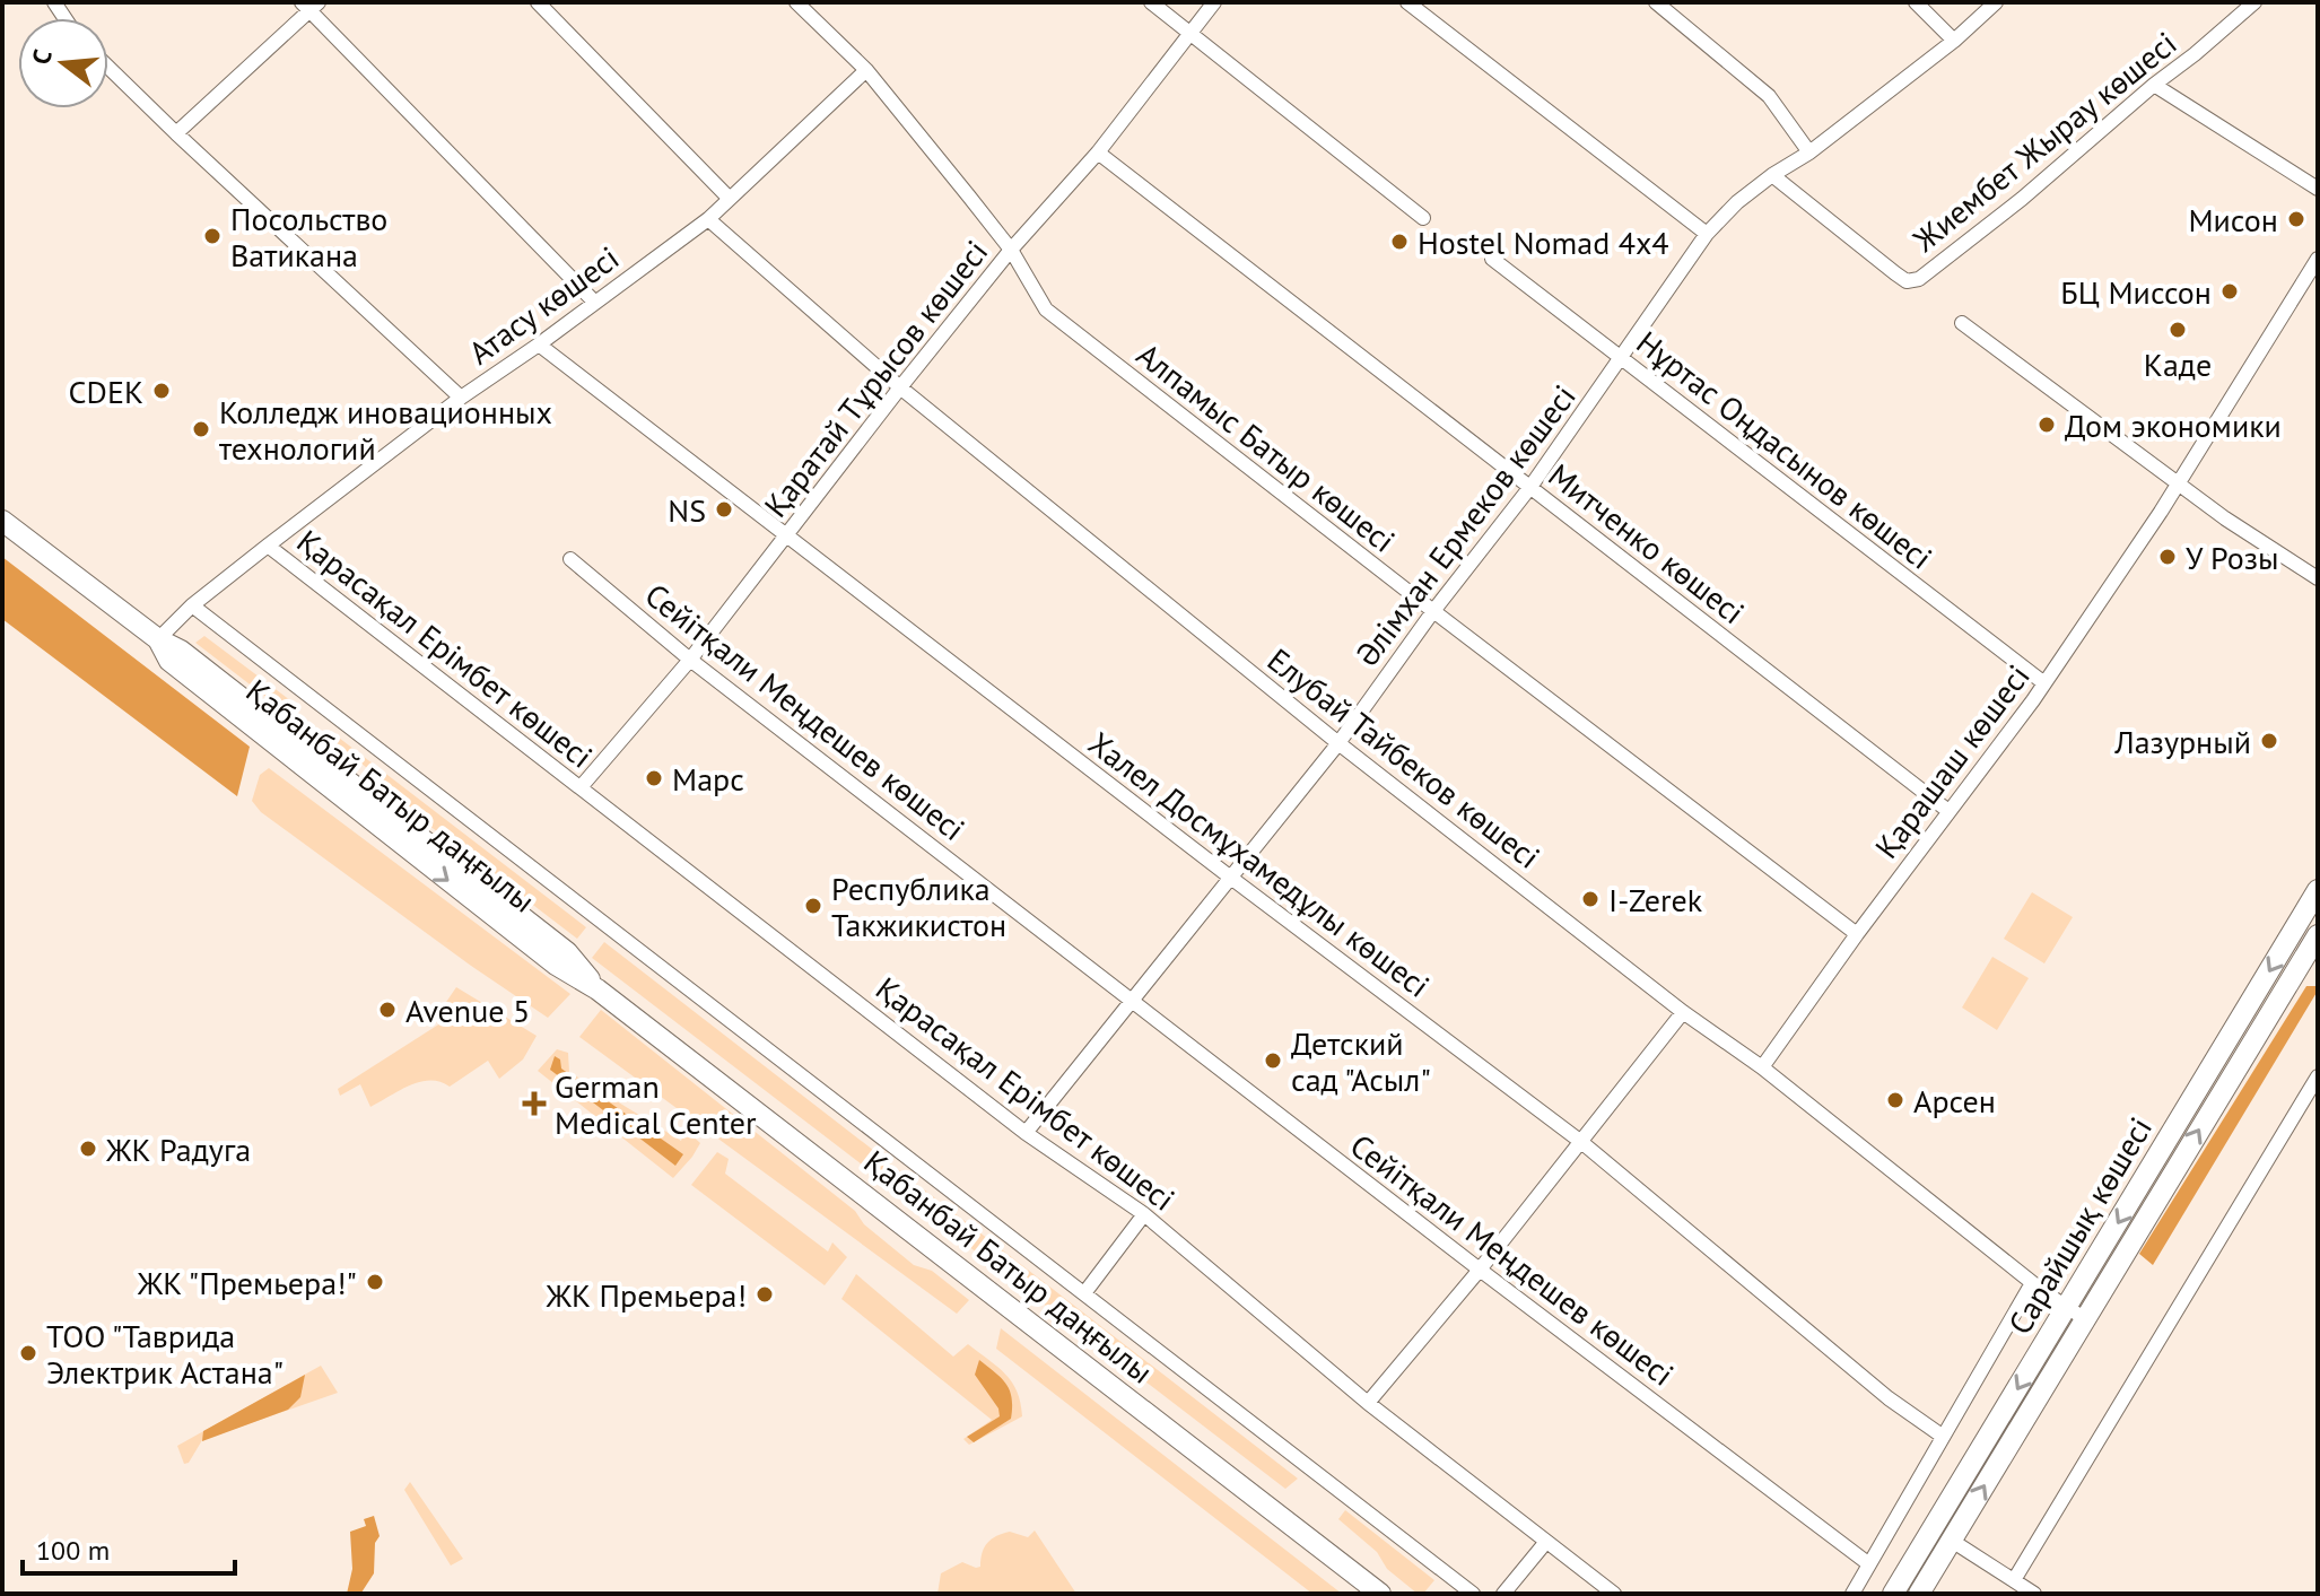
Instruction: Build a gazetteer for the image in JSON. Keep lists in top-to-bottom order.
{
  "streets": {
    "main road": ["Қабанбай Батыр даңғылы", "Сарайшық көшесі"],
    "street": [
      "Жиембет Жырау көшесі",
      "Атасу көшесі",
      "Қаратай Тұрысов көшесі",
      "Алпамыс Батыр көшесі",
      "Нұртас Оңдасынов көшесі",
      "Әлімхан Ермеков көшесі",
      "Митченко көшесі",
      "Қарасақал Ерімбет көшесі",
      "Сейітқали Меңдешев көшесі",
      "Елубай Тайбеков көшесі",
      "Қарашаш көшесі",
      "Халел Досмұхамедұлы көшесі"
    ]
  },
  "crossings": [
    ["Жиембет Жырау көшесі", "Әлімхан Ермеков көшесі"],
    ["Атасу көшесі", "Алпамыс Батыр көшесі"],
    ["Атасу көшесі", "Қарасақал Ерімбет көшесі"],
    ["Атасу көшесі", "Елубай Тайбеков көшесі"],
    ["Атасу көшесі", "Қабанбай Батыр даңғылы"],
    ["Атасу көшесі", "Халел Досмұхамедұлы көшесі"],
    ["Қаратай Тұрысов көшесі", "Алпамыс Батыр көшесі"],
    ["Қаратай Тұрысов көшесі", "Митченко көшесі"],
    ["Қаратай Тұрысов көшесі", "Қарасақал Ерімбет көшесі"],
    ["Қаратай Тұрысов көшесі", "Сейітқали Меңдешев көшесі"],
    ["Қаратай Тұрысов көшесі", "Елубай Тайбеков көшесі"],
    ["Қаратай Тұрысов көшесі", "Халел Досмұхамедұлы көшесі"],
    ["Алпамыс Батыр көшесі", "Әлімхан Ермеков көшесі"],
    ["Алпамыс Батыр көшесі", "Қарашаш көшесі"],
    ["Нұртас Оңдасынов көшесі", "Әлімхан Ермеков көшесі"],
    ["Нұртас Оңдасынов көшесі", "Қарашаш көшесі"],
    ["Әлімхан Ермеков көшесі", "Митченко көшесі"],
    ["Әлімхан Ермеков көшесі", "Қарасақал Ерімбет көшесі"],
    ["Әлімхан Ермеков көшесі", "Сейітқали Меңдешев көшесі"],
    ["Әлімхан Ермеков көшесі", "Елубай Тайбеков көшесі"],
    ["Әлімхан Ермеков көшесі", "Халел Досмұхамедұлы көшесі"],
    ["Митченко көшесі", "Қарашаш көшесі"],
    ["Елубай Тайбеков көшесі", "Қарашаш көшесі"],
    ["Елубай Тайбеков көшесі", "Сарайшық көшесі"]
  ],
  "places": {
    "other": [
      "Мисон",
      "Посольство Ватикана",
      "Hostel Nomad 4x4",
      "БЦ Миссон",
      "Каде",
      "CDEK",
      "Дом экономики",
      "Колледж иновационных технологий",
      "NS",
      "У Розы",
      "Лазурный",
      "Марс",
      "I-Zerek",
      "Республика Такжикистон",
      "Avenue 5",
      "Детский сад \"Асыл\"",
      "Арсен",
      "ЖК Радуга",
      "ЖК \"Премьера!\"",
      "ЖК Премьера!",
      "ТОО \"Таврида Электрик Астана\""
    ],
    "health": ["German Medical Center"]
  },
  "scale_bar": "100 m",
  "north": "left"
}
